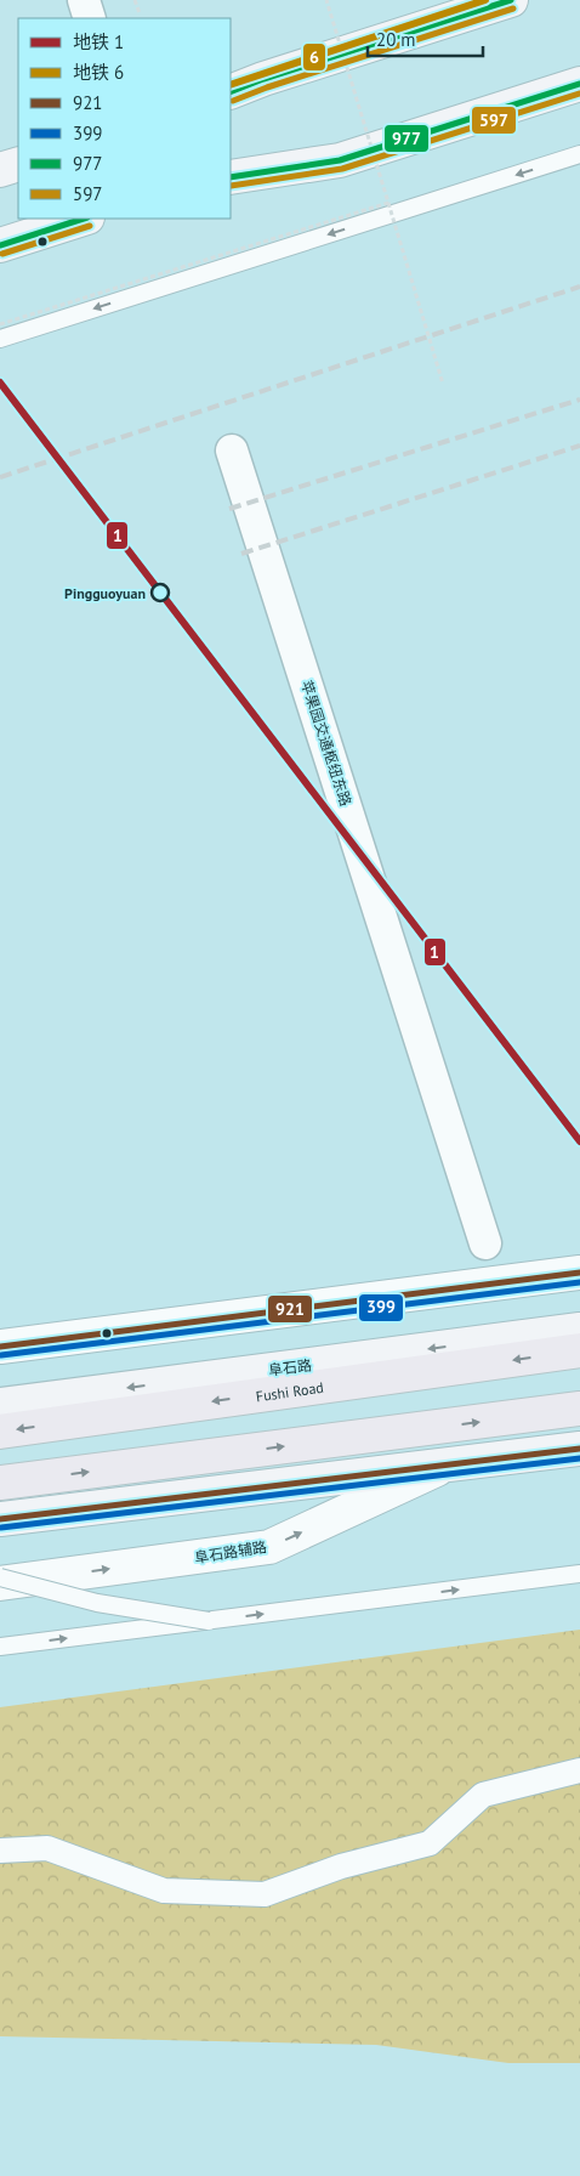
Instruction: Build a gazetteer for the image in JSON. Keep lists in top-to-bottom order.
{
  "streets": {
    "highway": ["Fushi Road"],
    "main road": ["阜石路"],
    "street": ["苹果园交通枢纽东路", "阜石路辅路"]
  },
  "places": ["Pingguoyuan"],
  "lines": [
    "metro line 6",
    "transit line 977",
    "transit line 597",
    "metro line 1",
    "transit line 921",
    "transit line 399"
  ],
  "legend": [
    "地铁 1",
    "地铁 6",
    "921",
    "399",
    "977",
    "597"
  ],
  "scale_bar": "20 m"
}
